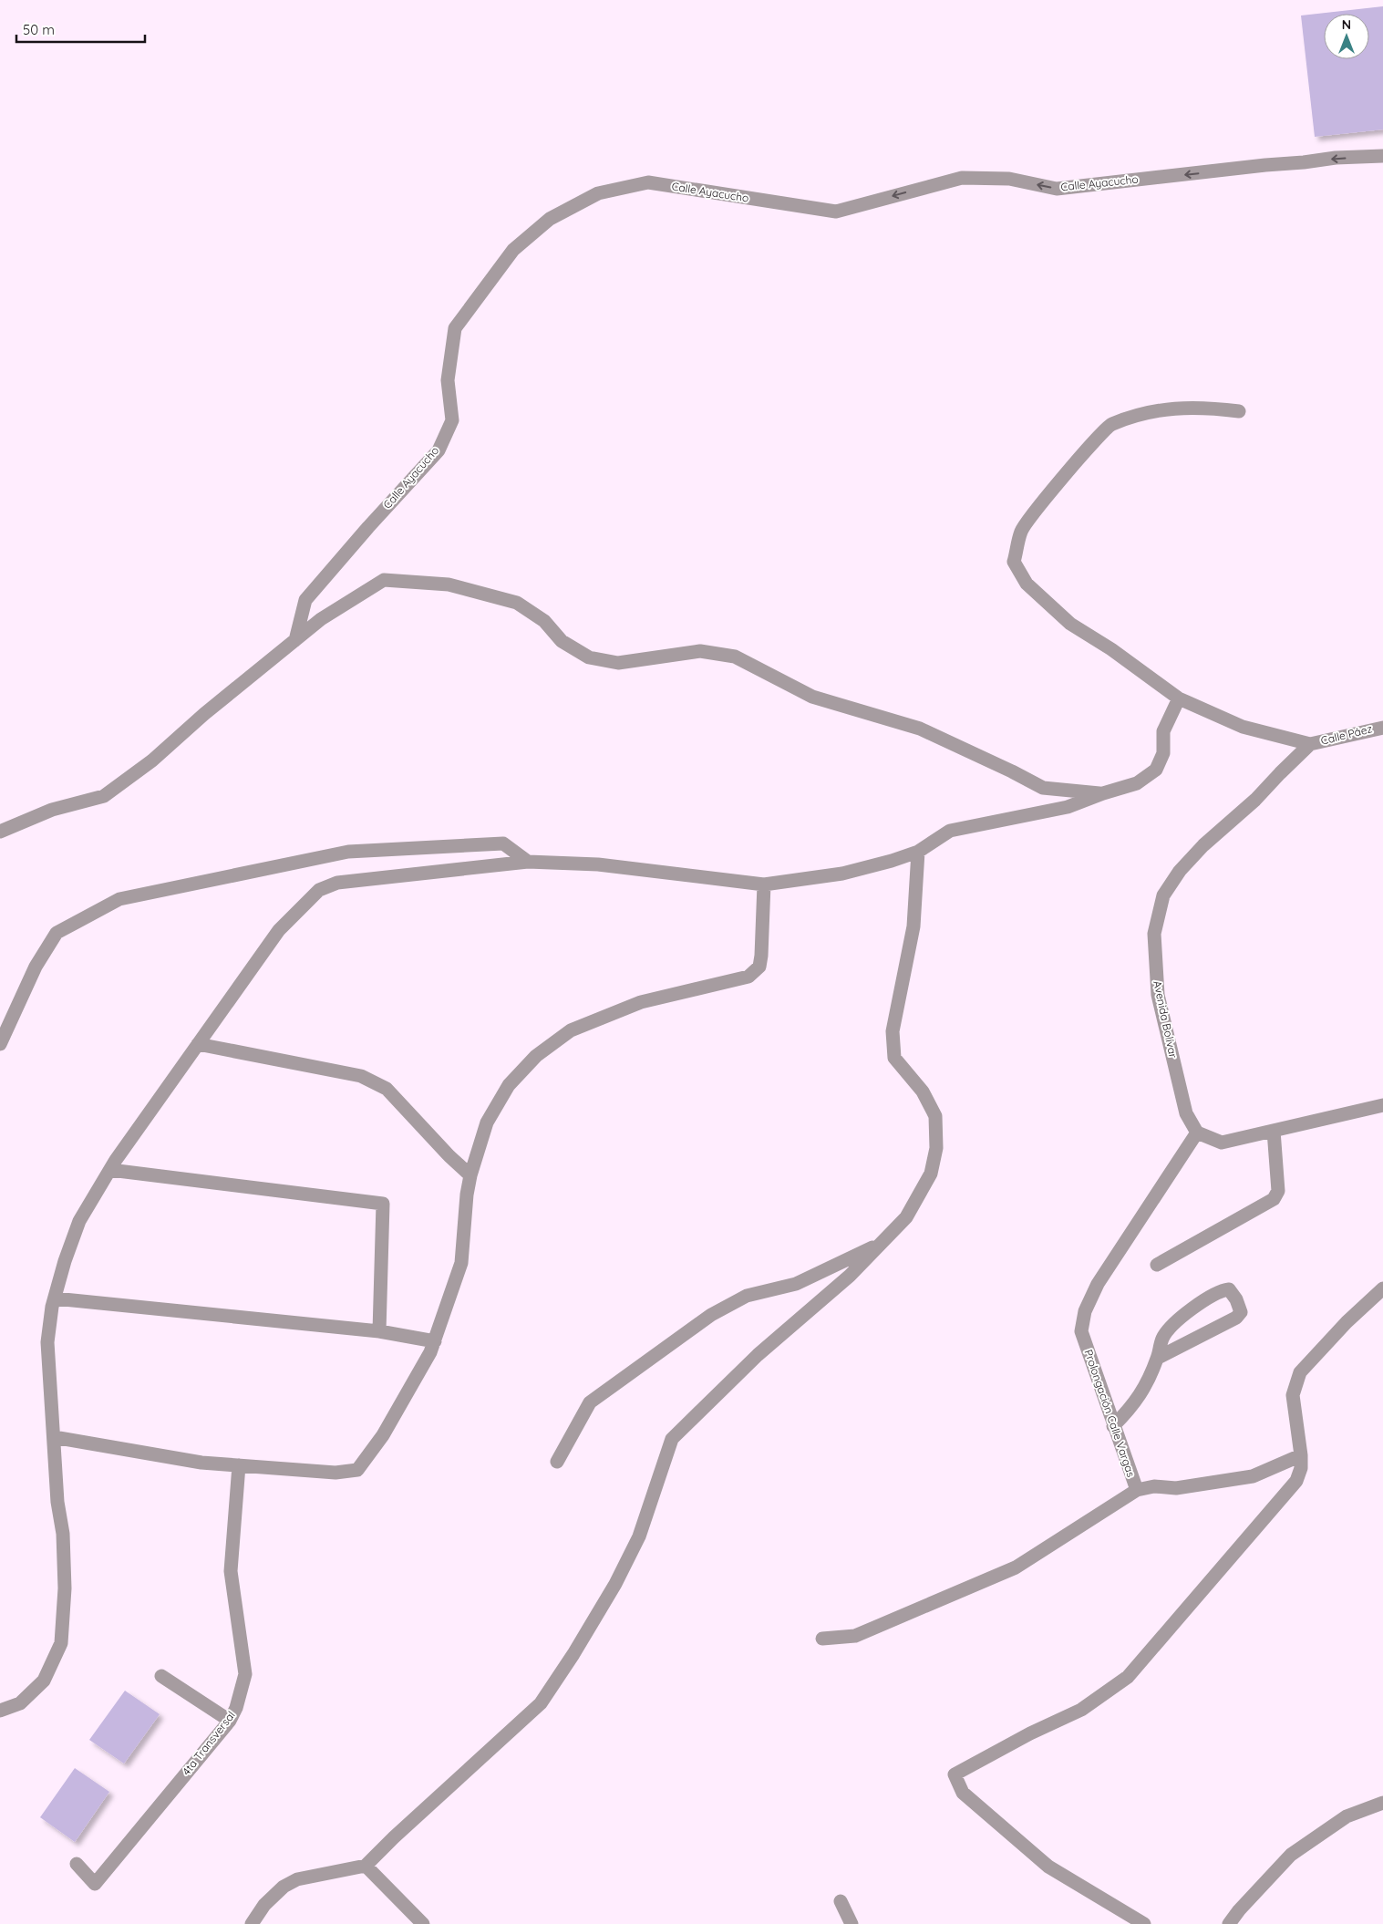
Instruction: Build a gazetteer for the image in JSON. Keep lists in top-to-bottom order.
{
  "streets": {
    "street": [
      "Calle Ayacucho",
      "Calle Páez",
      "Avenida Bolívar",
      "Prolongación Calle Vargas",
      "4ta Transversal"
    ]
  },
  "crossings": [
    ["Calle Páez", "Avenida Bolívar"],
    ["Avenida Bolívar", "Prolongación Calle Vargas"]
  ],
  "one_way": ["Calle Ayacucho"],
  "scale_bar": "50 m",
  "north": "top"
}
